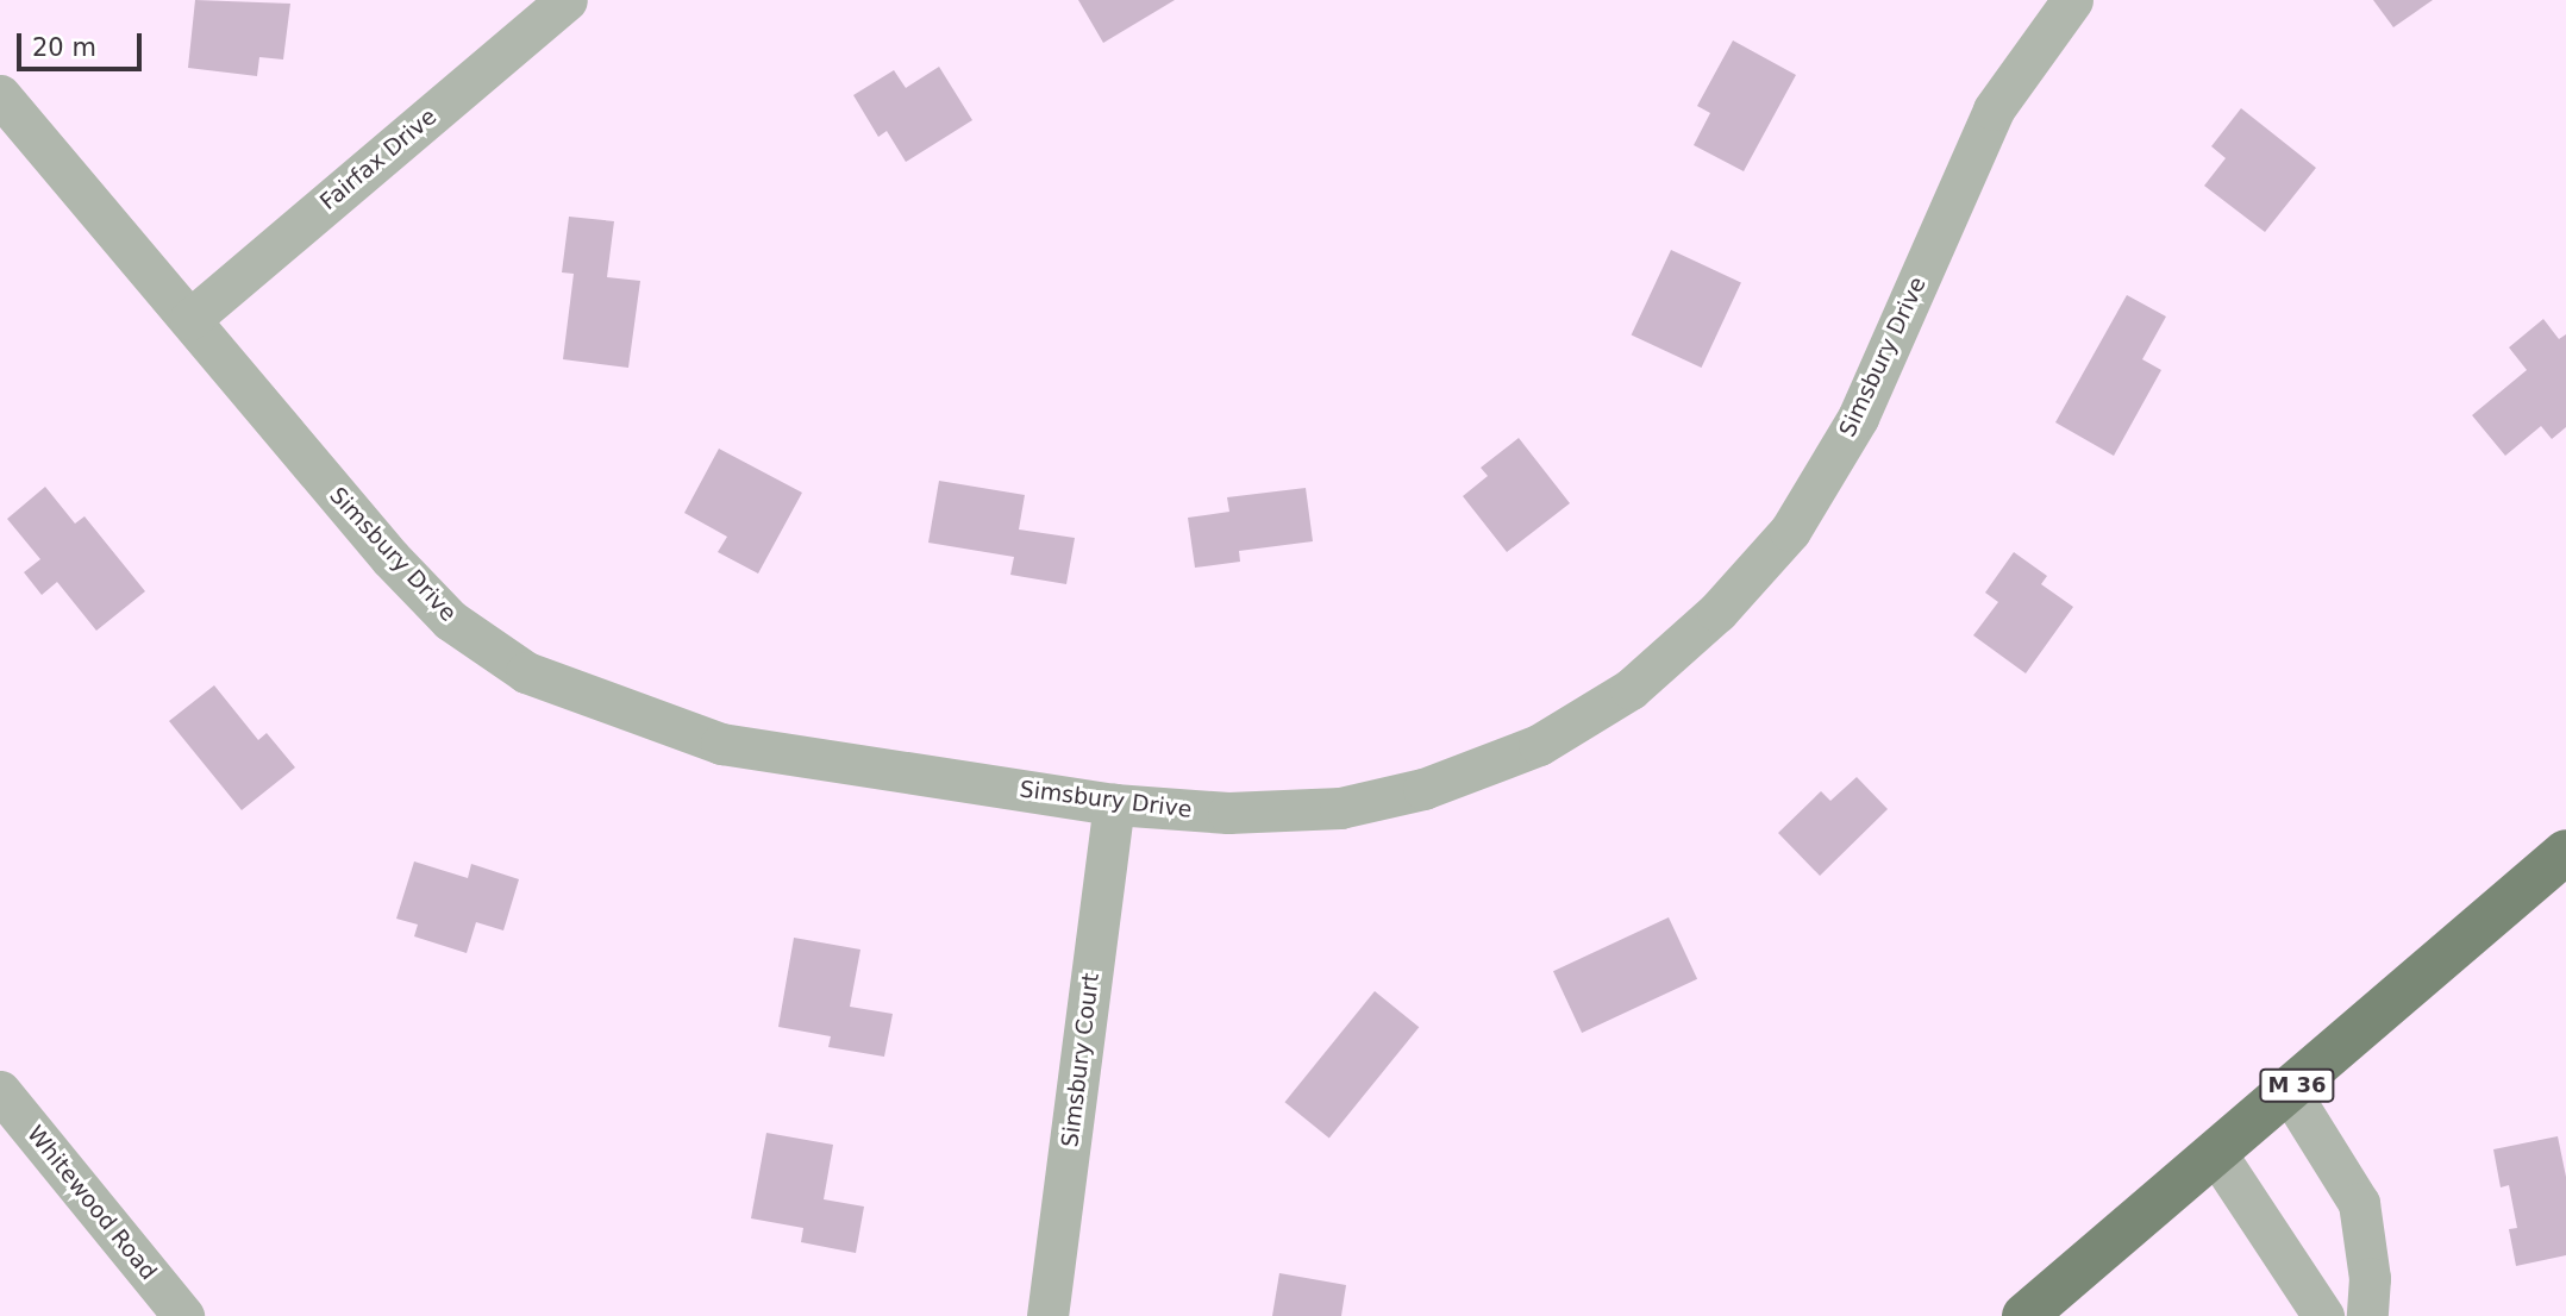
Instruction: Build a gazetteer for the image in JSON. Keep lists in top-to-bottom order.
{
  "streets": {
    "main road": ["M 36"],
    "street": [
      "Fairfax Drive",
      "Simsbury Drive",
      "Simsbury Court",
      "Whitewood Road"
    ]
  },
  "crossings": [
    ["Fairfax Drive", "Simsbury Drive"],
    ["Simsbury Drive", "Simsbury Court"]
  ],
  "scale_bar": "20 m"
}
